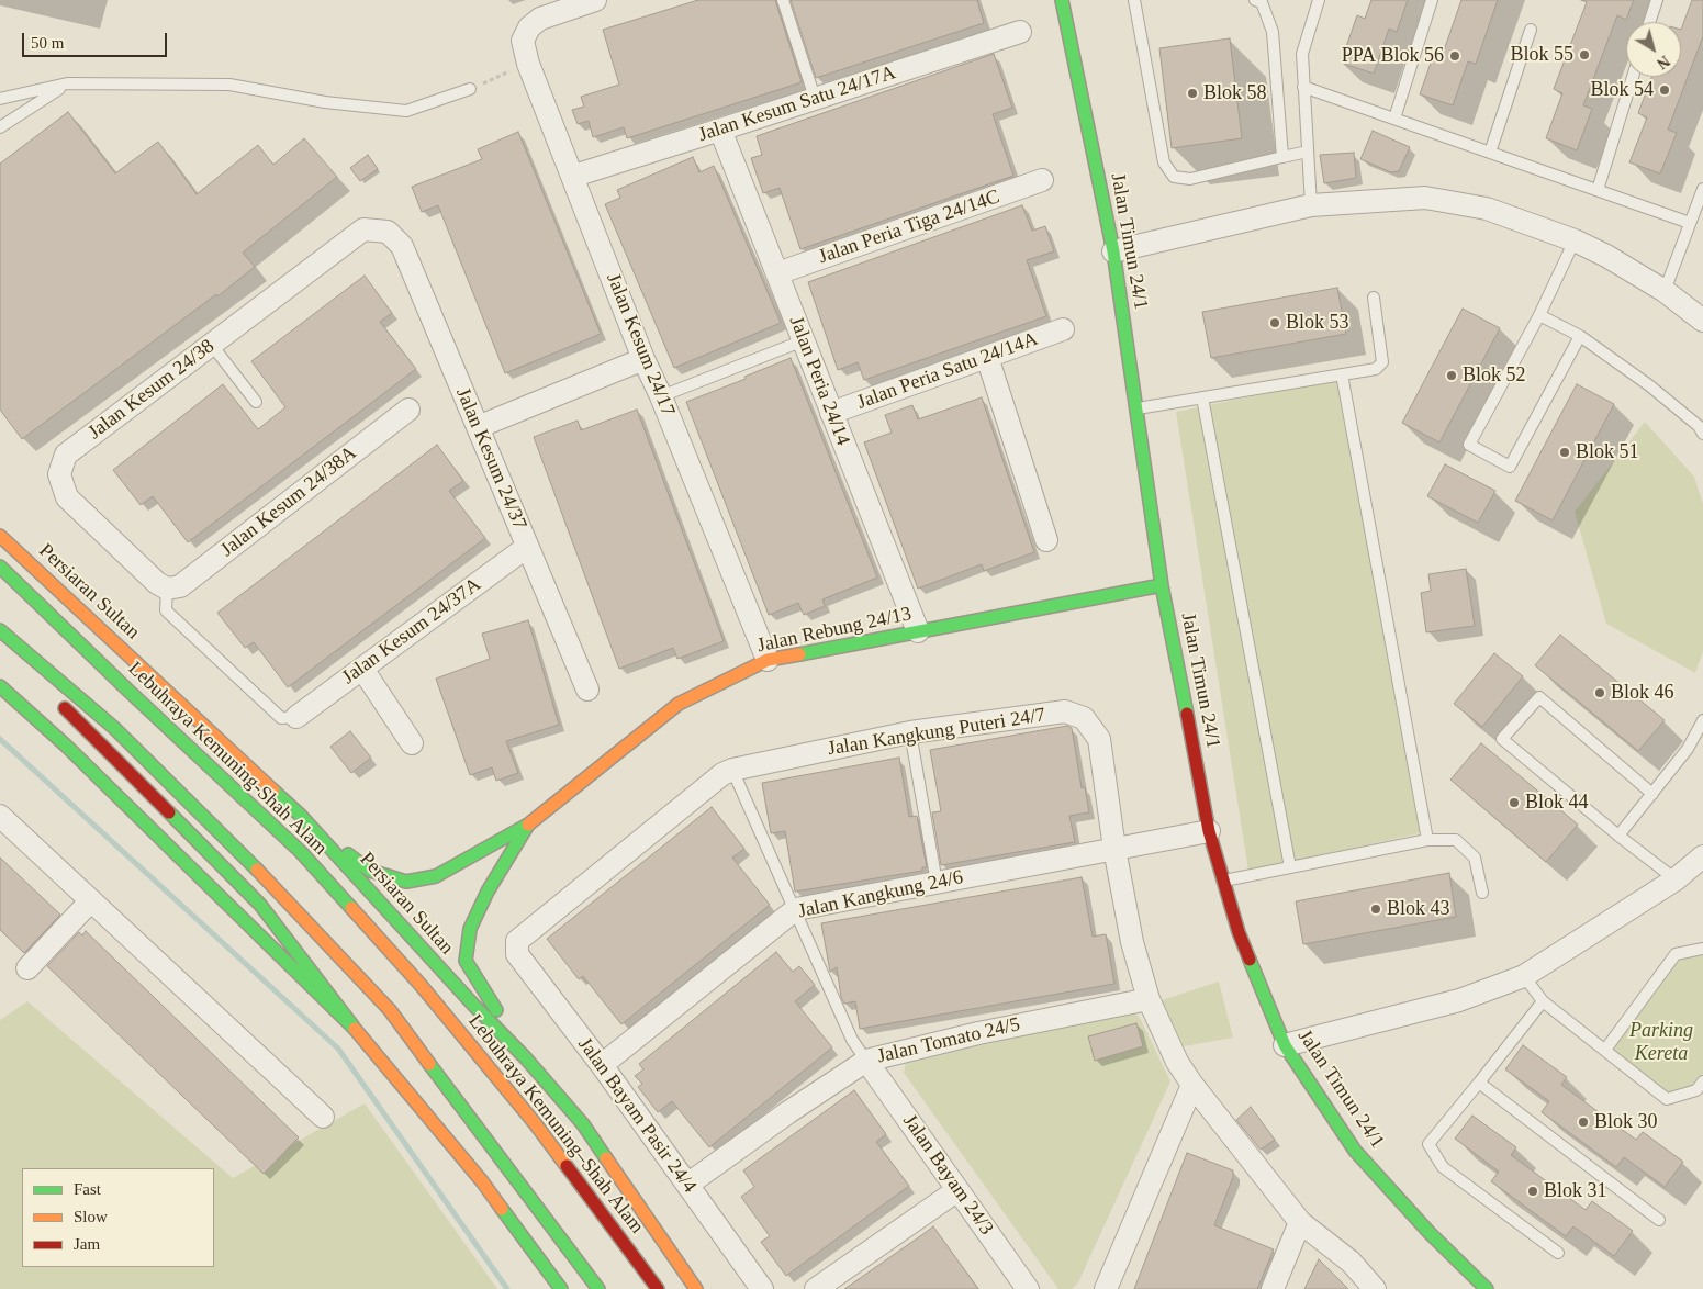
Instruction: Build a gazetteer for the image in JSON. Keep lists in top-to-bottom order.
{
  "streets": {
    "main road": [
      "Jalan Timun 24/1",
      "Persiaran Sultan",
      "Jalan Rebung 24/13",
      "Lebuhraya Kemuning-Shah Alam",
      "Lebuhraya Kemuning–Shah Alam"
    ],
    "street": [
      "Jalan Kesum Satu 24/17A",
      "Jalan Peria Tiga 24/14C",
      "Jalan Kesum 24/17",
      "Jalan Peria Satu 24/14A",
      "Jalan Peria 24/14",
      "Jalan Kesum 24/38",
      "Jalan Kesum 24/37",
      "Jalan Kesum 24/38A",
      "Jalan Kesum 24/37A",
      "Jalan Kangkung Puteri 24/7",
      "Jalan Kangkung 24/6",
      "Jalan Tomato 24/5",
      "Jalan Bayam Pasir 24/4",
      "Jalan Bayam 24/3"
    ]
  },
  "crossings": [
    ["Jalan Kesum Satu 24/17A", "Jalan Kesum 24/17"],
    ["Jalan Kesum Satu 24/17A", "Jalan Peria 24/14"],
    ["Jalan Peria Tiga 24/14C", "Jalan Peria 24/14"],
    ["Jalan Timun 24/1", "Jalan Rebung 24/13"],
    ["Jalan Timun 24/1", "Jalan Kangkung 24/6"],
    ["Jalan Kesum 24/17", "Jalan Rebung 24/13"],
    ["Jalan Peria Satu 24/14A", "Jalan Peria 24/14"],
    ["Jalan Peria 24/14", "Jalan Rebung 24/13"],
    ["Jalan Kesum 24/38", "Jalan Kesum 24/37"],
    ["Jalan Kesum 24/38", "Jalan Kesum 24/38A"],
    ["Jalan Kesum 24/37", "Jalan Kesum 24/37A"],
    ["Jalan Kangkung Puteri 24/7", "Jalan Kangkung 24/6"],
    ["Jalan Kangkung Puteri 24/7", "Jalan Tomato 24/5"],
    ["Jalan Kangkung Puteri 24/7", "Jalan Bayam Pasir 24/4"],
    ["Lebuhraya Kemuning-Shah Alam", "Lebuhraya Kemuning–Shah Alam"],
    ["Jalan Kangkung 24/6", "Jalan Bayam Pasir 24/4"],
    ["Jalan Tomato 24/5", "Jalan Bayam Pasir 24/4"],
    ["Jalan Tomato 24/5", "Jalan Bayam 24/3"]
  ],
  "parks": ["Parking Kereta"],
  "places": [
    "Blok 55",
    "PPA Blok 56",
    "Blok 54",
    "Blok 58",
    "Blok 53",
    "Blok 52",
    "Blok 51",
    "Blok 46",
    "Blok 44",
    "Blok 43",
    "Blok 30",
    "Blok 31"
  ],
  "legend": ["Fast", "Slow", "Jam"],
  "scale_bar": "50 m",
  "north": "bottom right"
}
